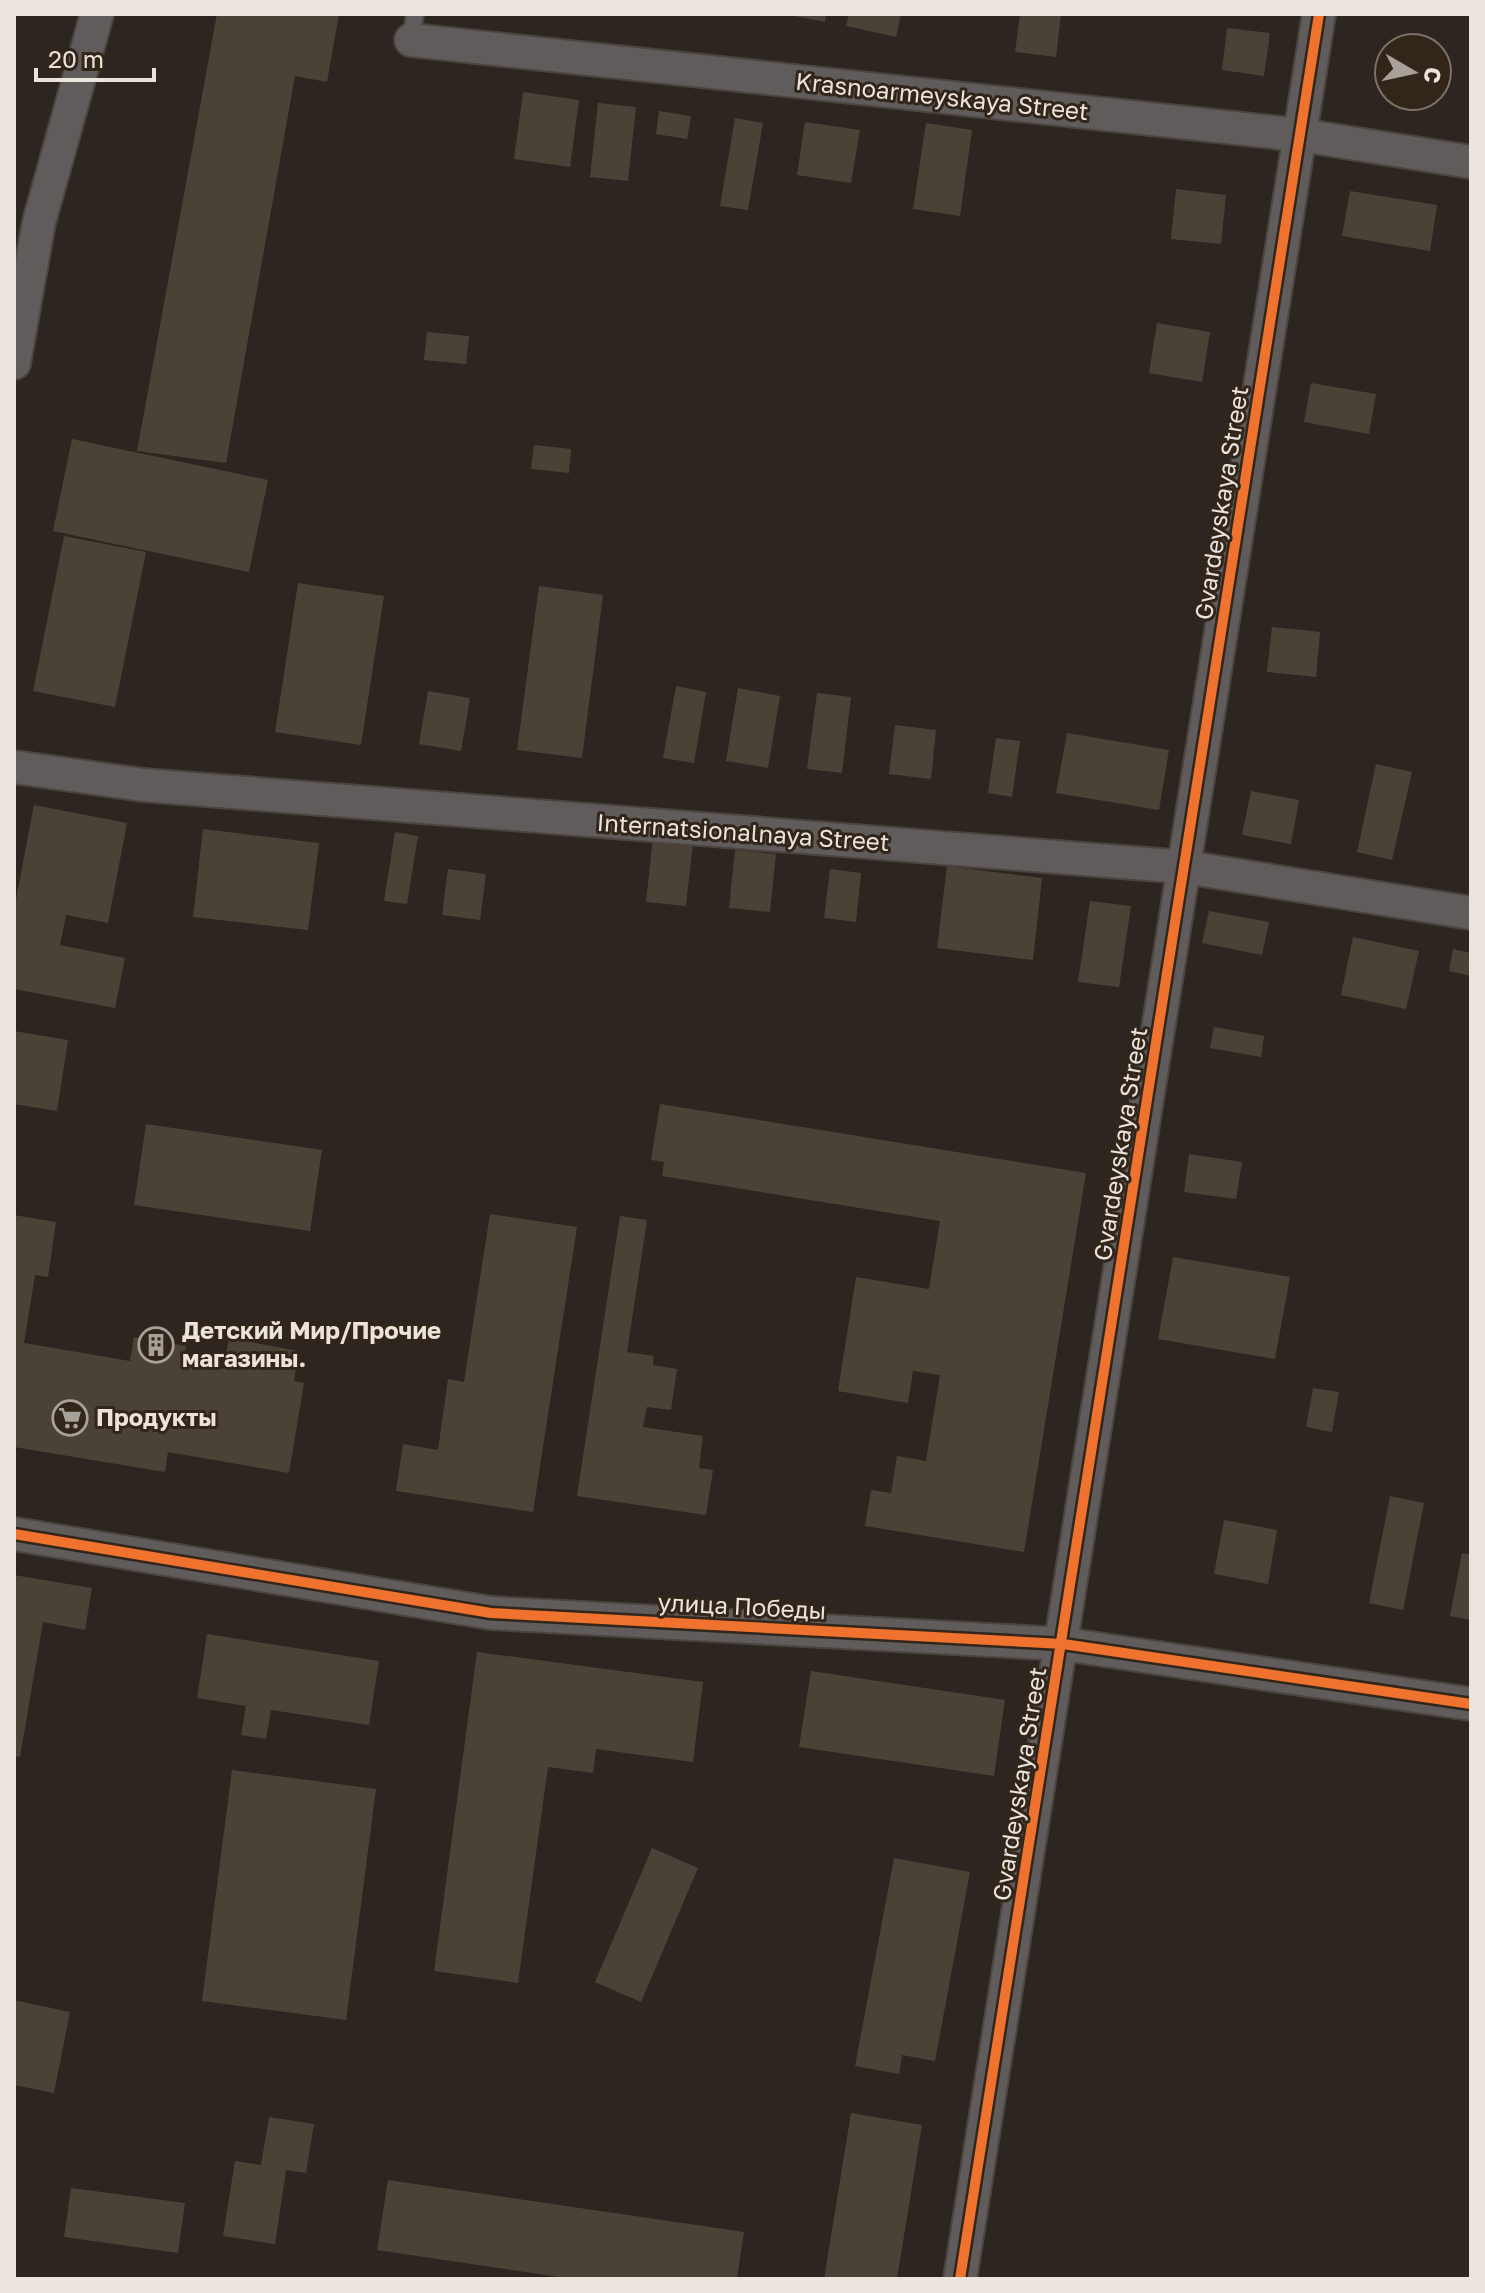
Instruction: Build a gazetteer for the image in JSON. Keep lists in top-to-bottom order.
{
  "streets": {
    "street": [
      "Krasnoarmeyskaya Street",
      "Gvardeyskaya Street",
      "Internatsionalnaya Street",
      "улица Победы"
    ]
  },
  "crossings": [
    ["Krasnoarmeyskaya Street", "Gvardeyskaya Street"],
    ["Gvardeyskaya Street", "Internatsionalnaya Street"],
    ["Gvardeyskaya Street", "улица Победы"]
  ],
  "places": {
    "building": ["Детский Мир/Прочие магазины."],
    "supermarket": ["Продукты"]
  },
  "scale_bar": "20 m",
  "north": "right"
}
